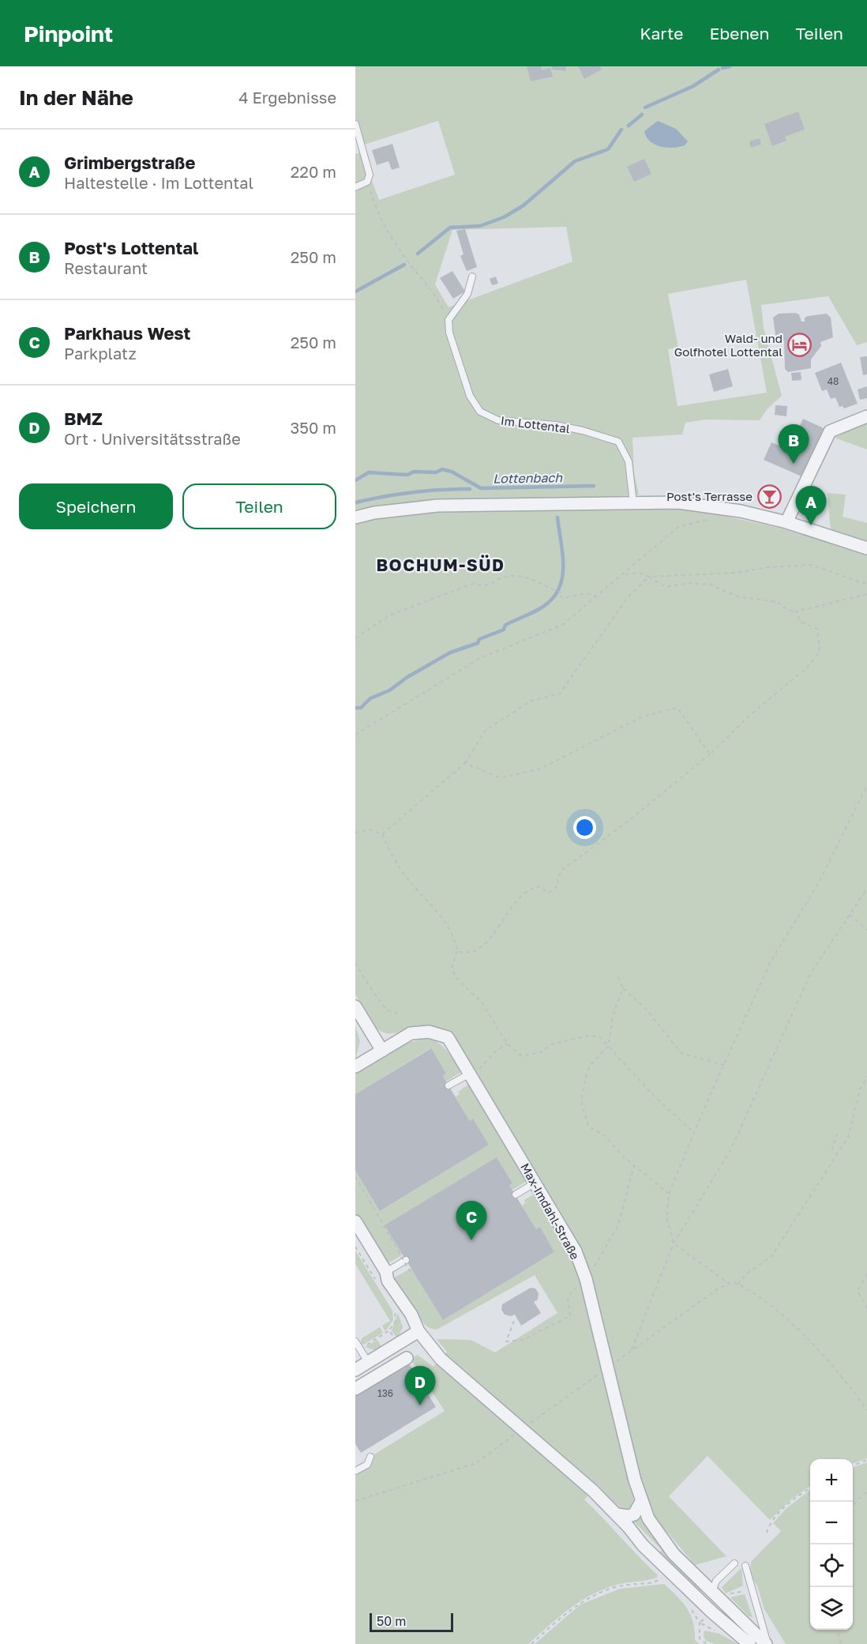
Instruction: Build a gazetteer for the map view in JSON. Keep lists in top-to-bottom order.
{
  "streets": {
    "street": ["Max-Imdahl-Straße"],
    "lane": ["Im Lottental"]
  },
  "districts": ["BOCHUM-SÜD"],
  "water": ["Lottenbach"],
  "places": {
    "hotel": ["Wald- und Golfhotel Lottental"],
    "bar": ["Post's Terrasse"]
  },
  "house_numbers": ["48", "136"],
  "scale_bar": "50 m",
  "page": {
    "header": "Pinpoint",
    "nav": ["Karte", "Ebenen", "Teilen"],
    "heading": ["In der Nähe", "4 Ergebnisse"],
    "list": [
      {
        "mark": "A",
        "name": "Grimbergstraße",
        "note": "Haltestelle · Im Lottental",
        "value": "220 m"
      },
      {
        "mark": "B",
        "name": "Post's Lottental",
        "note": "Restaurant",
        "value": "250 m"
      },
      {
        "mark": "C",
        "name": "Parkhaus West",
        "note": "Parkplatz",
        "value": "250 m"
      },
      {
        "mark": "D",
        "name": "BMZ",
        "note": "Ort · Universitätsstraße",
        "value": "350 m"
      }
    ],
    "pins": [
      "B",
      "A",
      "C",
      "D"
    ],
    "buttons": ["Speichern", "Teilen"],
    "map_buttons": ["+", "−"],
    "scale": "50 m"
  }
}
